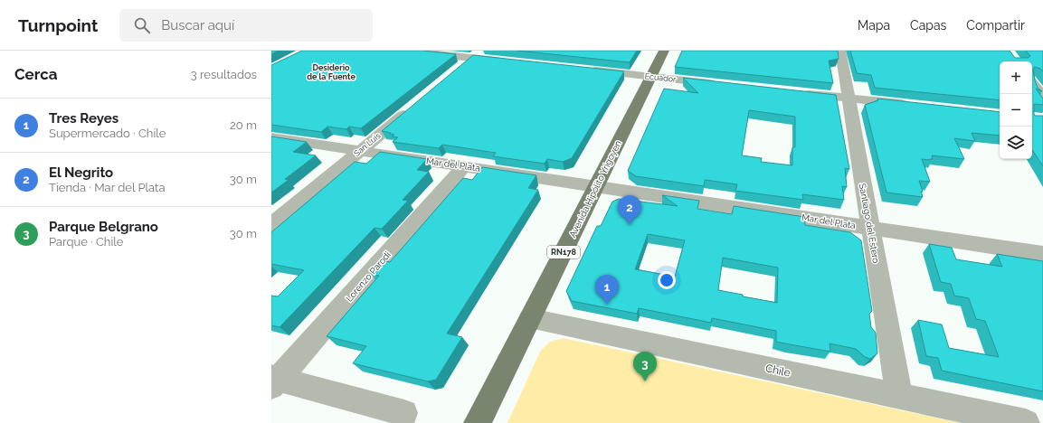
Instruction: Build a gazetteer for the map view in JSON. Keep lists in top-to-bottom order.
{
  "streets": {
    "main road": ["Avenida Hipólito Yrigoyen", "RN178"],
    "street": [
      "Ecuador",
      "San Luis",
      "Mar del Plata",
      "Santiago del Estero",
      "Lorenzo Parodi",
      "Chile"
    ]
  },
  "crossings": [
    ["Ecuador", "Avenida Hipólito Yrigoyen"],
    ["San Luis", "Mar del Plata"],
    ["Mar del Plata", "Avenida Hipólito Yrigoyen"],
    ["Mar del Plata", "Santiago del Estero"],
    ["Mar del Plata", "Lorenzo Parodi"],
    ["Avenida Hipólito Yrigoyen", "Chile"],
    ["Santiago del Estero", "Chile"]
  ],
  "districts": ["Desiderio de la Fuente"],
  "page": {
    "header": "Turnpoint",
    "search": "Buscar aquí",
    "nav": ["Mapa", "Capas", "Compartir"],
    "heading": ["Cerca", "3 resultados"],
    "map_buttons": ["+", "−"],
    "list": [
      {
        "mark": "1",
        "name": "Tres Reyes",
        "note": "Supermercado · Chile",
        "value": "20 m"
      },
      {
        "mark": "2",
        "name": "El Negrito",
        "note": "Tienda · Mar del Plata",
        "value": "30 m"
      },
      {
        "mark": "3",
        "name": "Parque Belgrano",
        "note": "Parque · Chile",
        "value": "30 m"
      }
    ],
    "pins": ["2", "1", "3"]
  }
}
